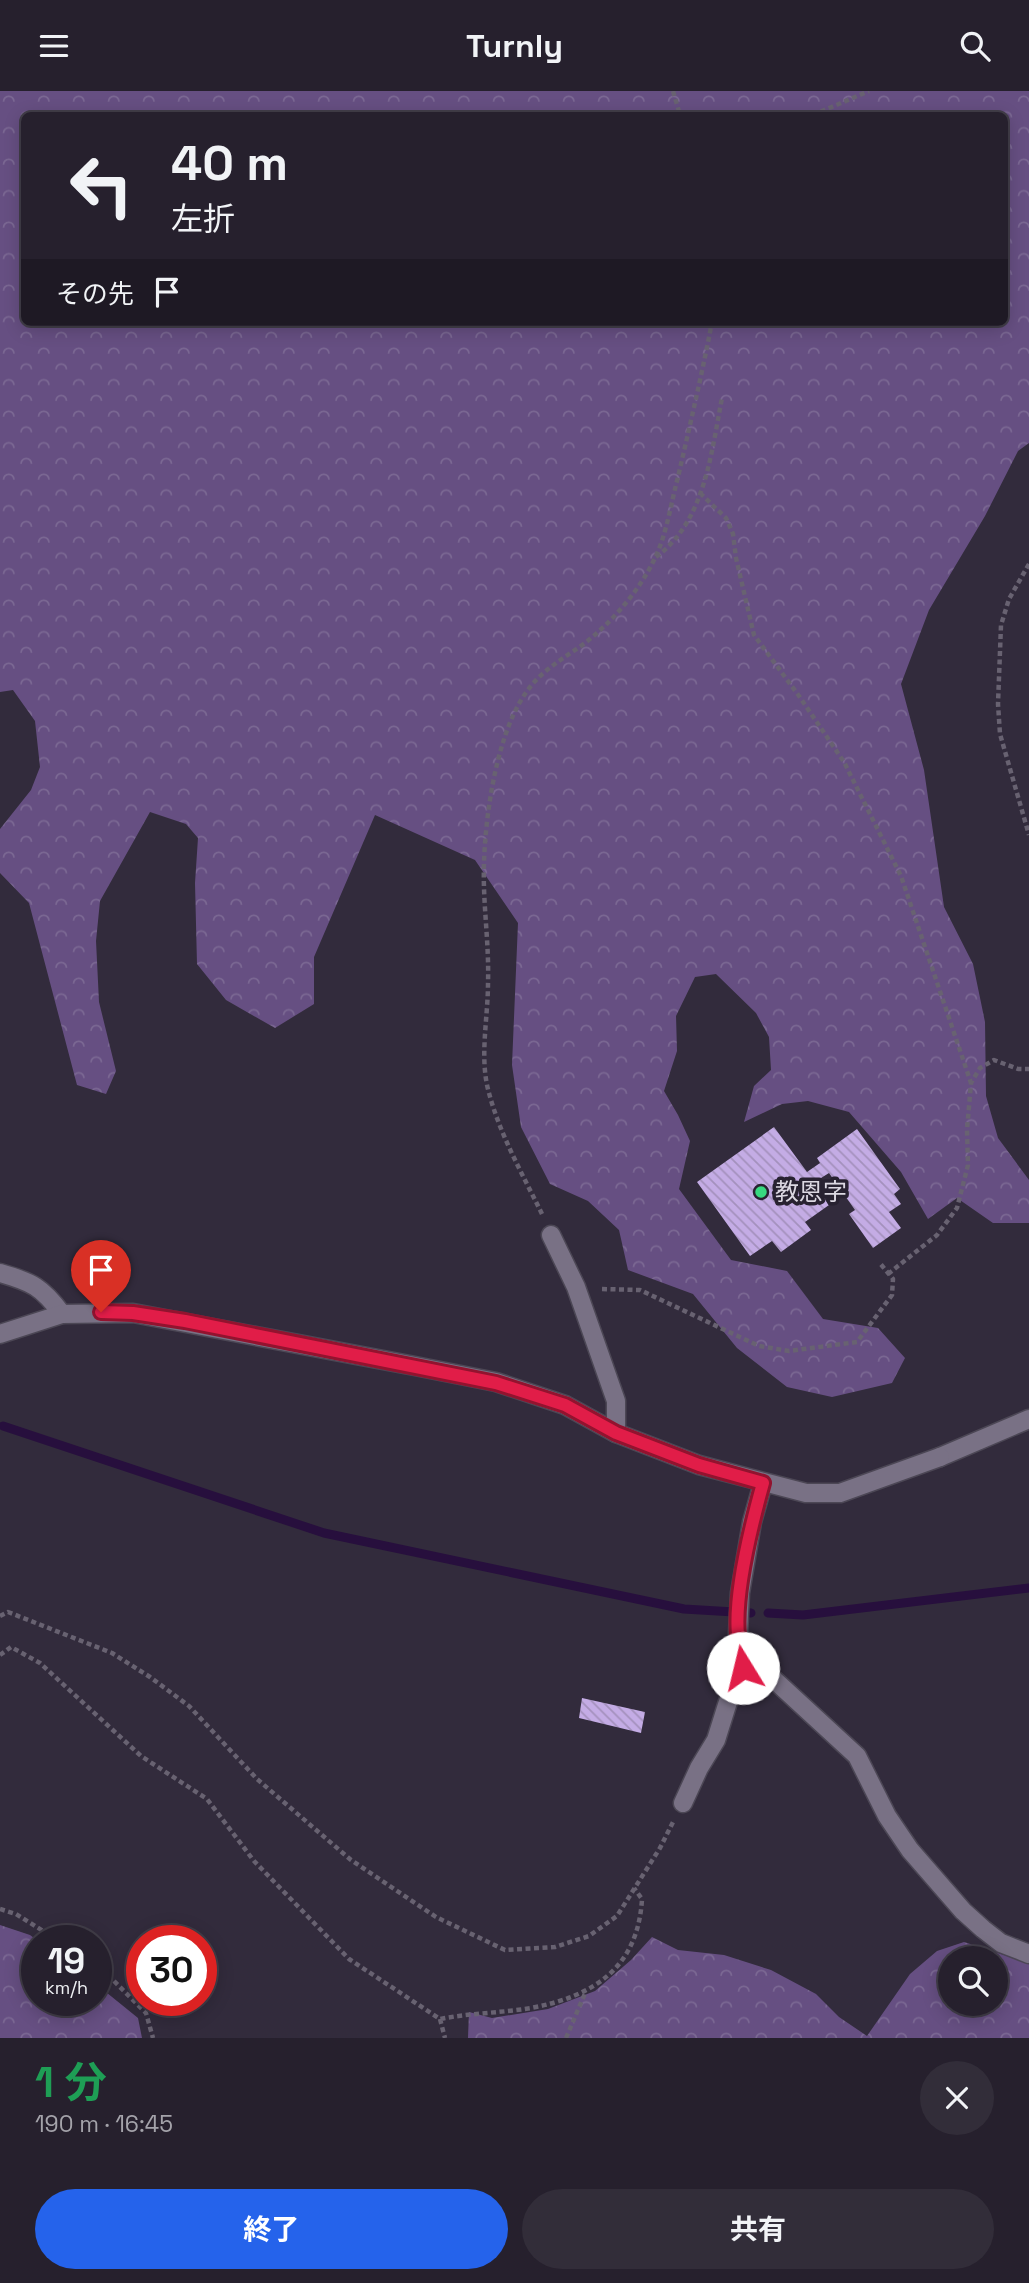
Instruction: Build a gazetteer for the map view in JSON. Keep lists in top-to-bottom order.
{
  "places": ["教恩字"],
  "page": {
    "header": "Turnly",
    "turn": ["40 m", "左折"],
    "then": "その先",
    "speed": "19 km/h",
    "limit": "30",
    "heading": ["1 分", "190 m · 16:45"],
    "buttons": ["終了", "共有"]
  }
}
